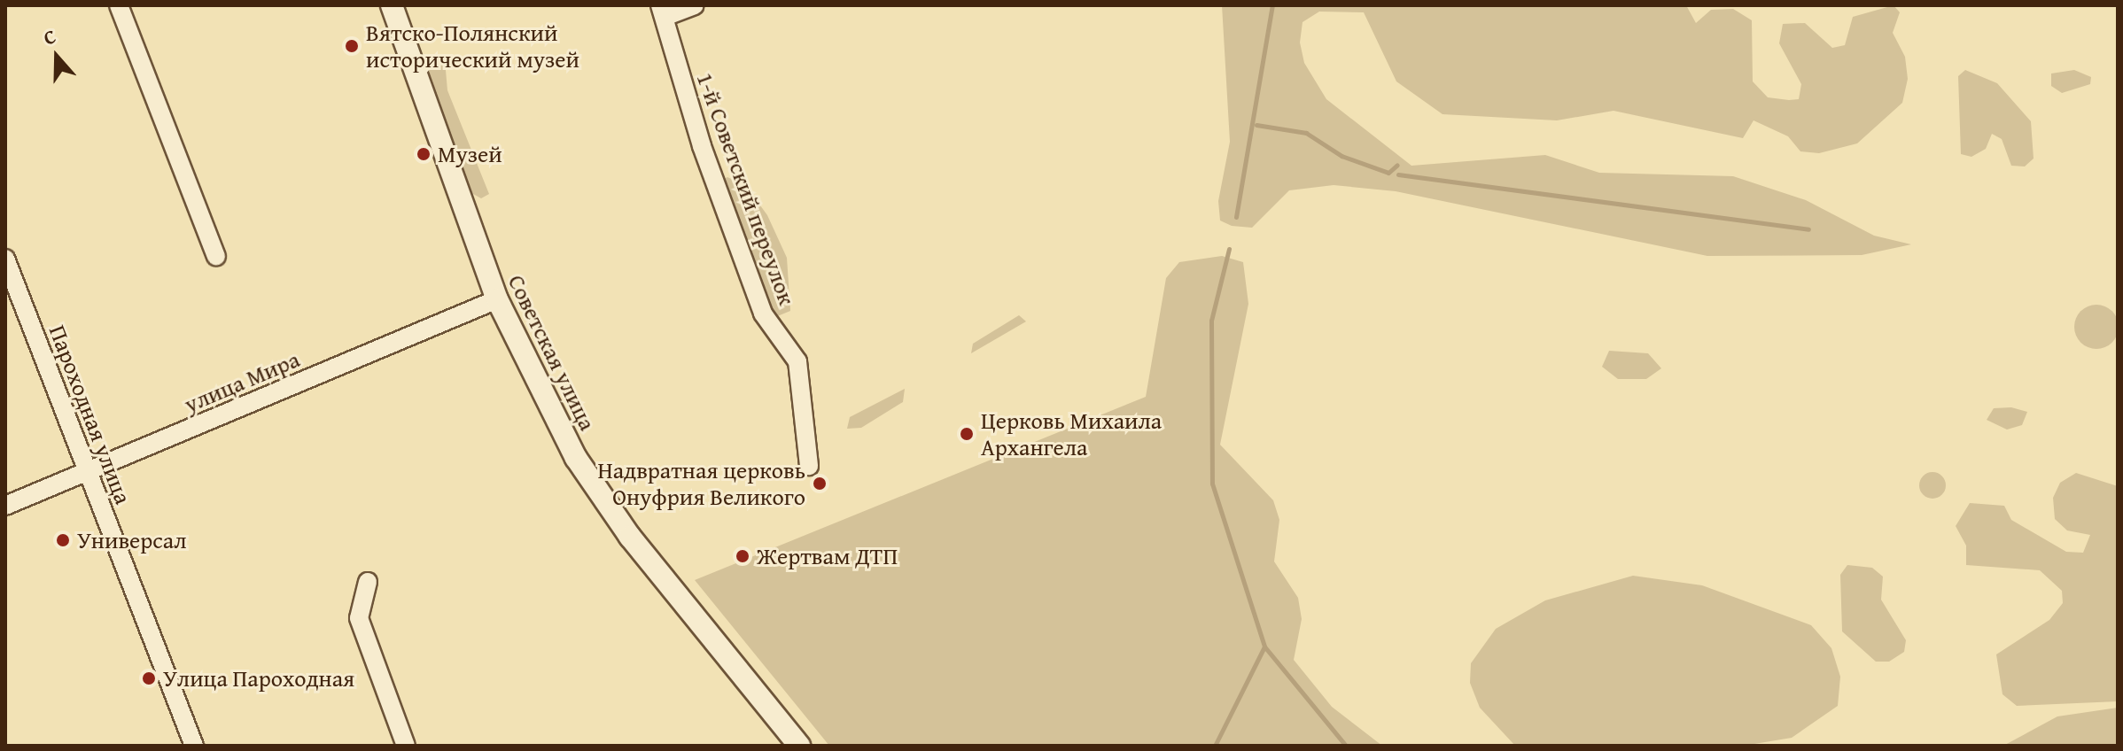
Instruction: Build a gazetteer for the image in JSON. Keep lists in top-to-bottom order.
{
  "streets": {
    "street": [
      "1-й Советский переулок",
      "Советская улица",
      "улица Мира",
      "Пароходная улица"
    ]
  },
  "crossings": [
    ["Советская улица", "улица Мира"],
    ["улица Мира", "Пароходная улица"]
  ],
  "places": [
    "Вятско-Полянский исторический музей",
    "Музей",
    "Церковь Михаила Архангела",
    "Надвратная церковь Онуфрия Великого",
    "Универсал",
    "Жертвам ДТП",
    "Улица Пароходная"
  ],
  "north": "top"
}
